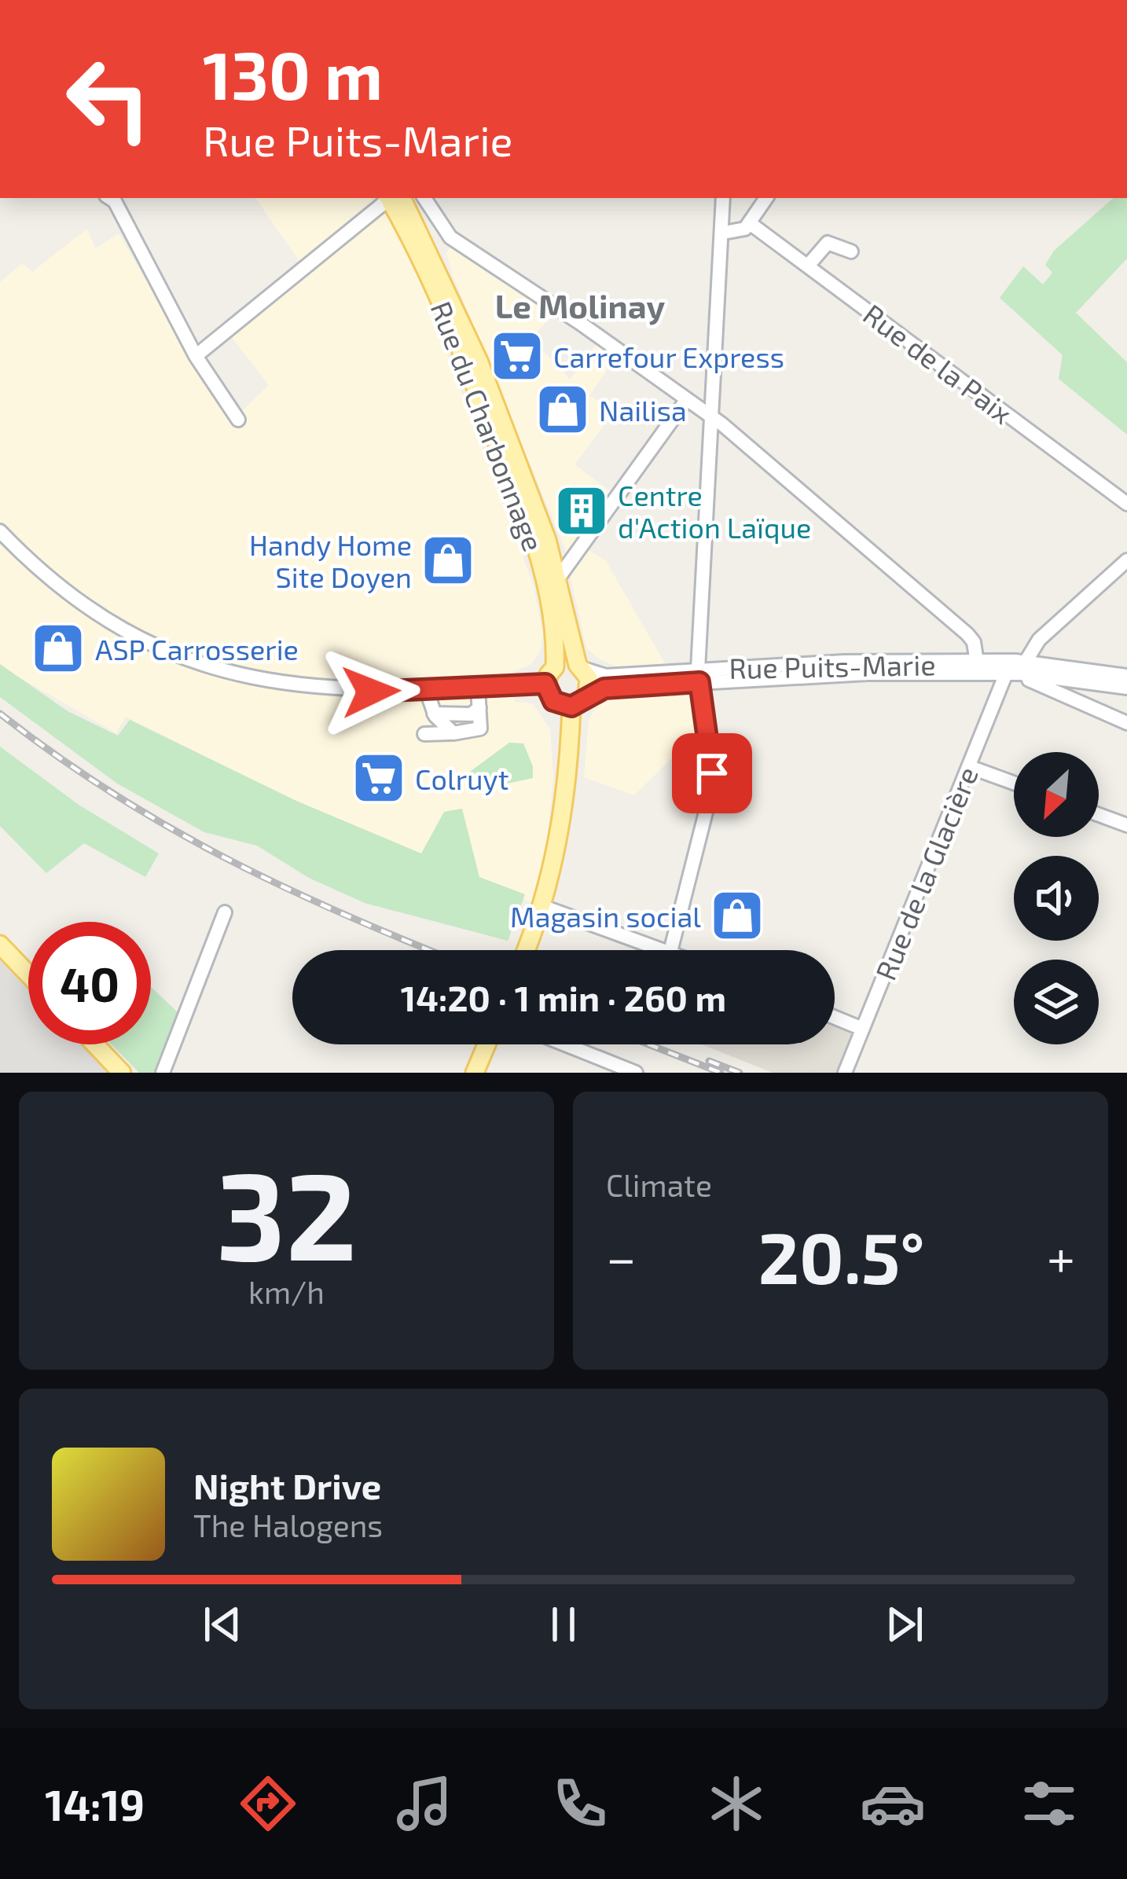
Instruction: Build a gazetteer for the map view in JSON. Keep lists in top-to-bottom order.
{
  "streets": {
    "main road": ["Rue du Charbonnage"],
    "street": ["Rue de la Paix", "Rue Puits-Marie", "Rue de la Glacière"]
  },
  "crossings": [
    ["Rue du Charbonnage", "Rue Puits-Marie"],
    ["Rue Puits-Marie", "Rue de la Glacière"]
  ],
  "districts": ["Le Molinay"],
  "places": {
    "supermarket": ["Carrefour Express", "Colruyt"],
    "shop": [
      "Nailisa",
      "Handy Home Site Doyen",
      "ASP Carrosserie",
      "Magasin social"
    ],
    "building": ["Centre d'Action Laïque"]
  },
  "north": "bottom left",
  "page": {
    "turn": ["130 m", "Rue Puits-Marie"],
    "limit": "40",
    "trip": "14:20 · 1 min · 260 m",
    "tile": [
      ["32", "km/h"],
      "Climate"
    ],
    "heat": ["−", "20.5°", "+"],
    "song": ["Night Drive", "The Halogens"],
    "tabs": "14:19"
  }
}
